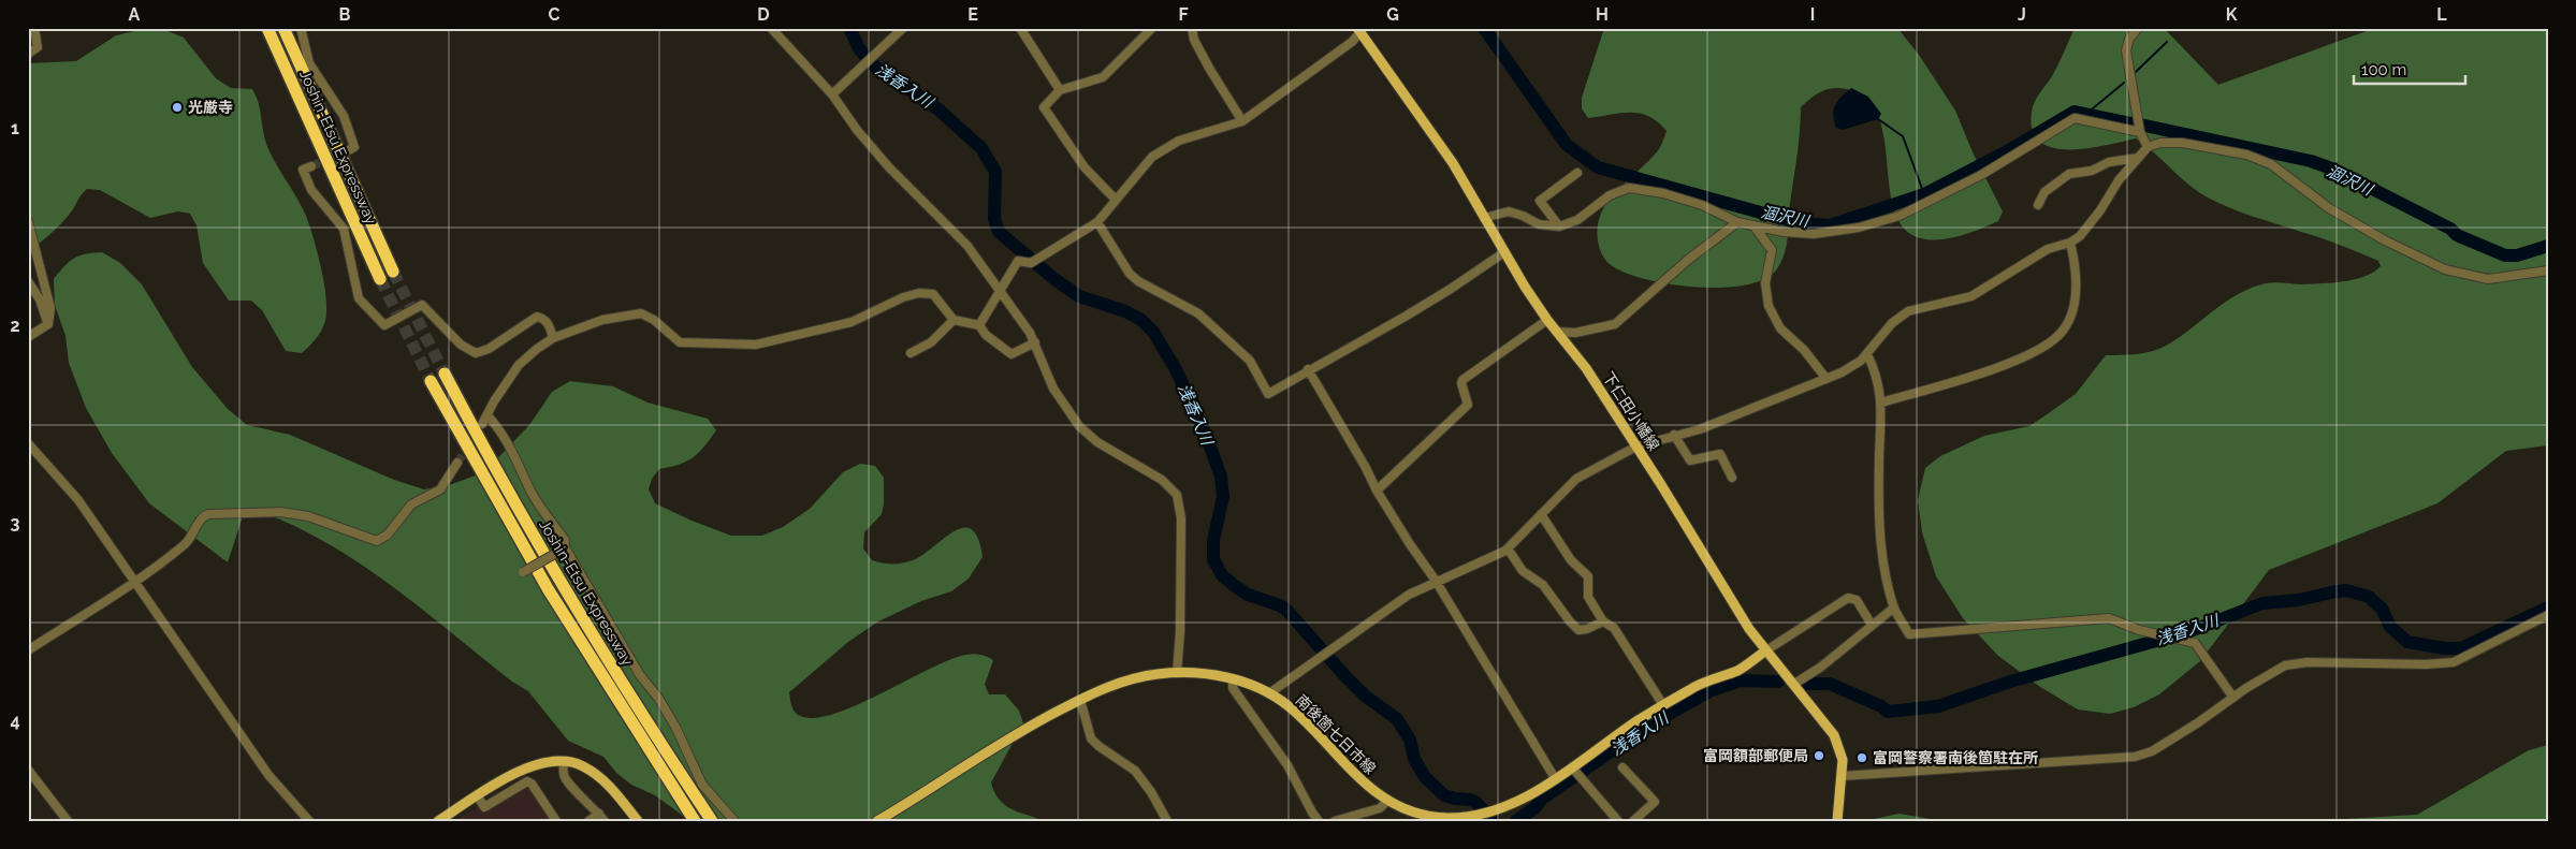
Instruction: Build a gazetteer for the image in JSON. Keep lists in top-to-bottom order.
{
  "streets": {
    "highway": ["Joshin-Etsu Expressway"],
    "main road": ["下仁田小幡線", "南後箇七日市線"]
  },
  "crossings": [
    ["下仁田小幡線", "南後箇七日市線"]
  ],
  "water": ["浅香入川", "涸沢川"],
  "places": ["光厳寺", "富岡額部郵便局", "富岡警察署南後箇駐在所"],
  "scale_bar": "100 m",
  "grid": {
    "columns": [
      "A",
      "B",
      "C",
      "D",
      "E",
      "F",
      "G",
      "H",
      "I",
      "J",
      "K",
      "L"
    ],
    "rows": [
      "1",
      "2",
      "3",
      "4"
    ]
  }
}
